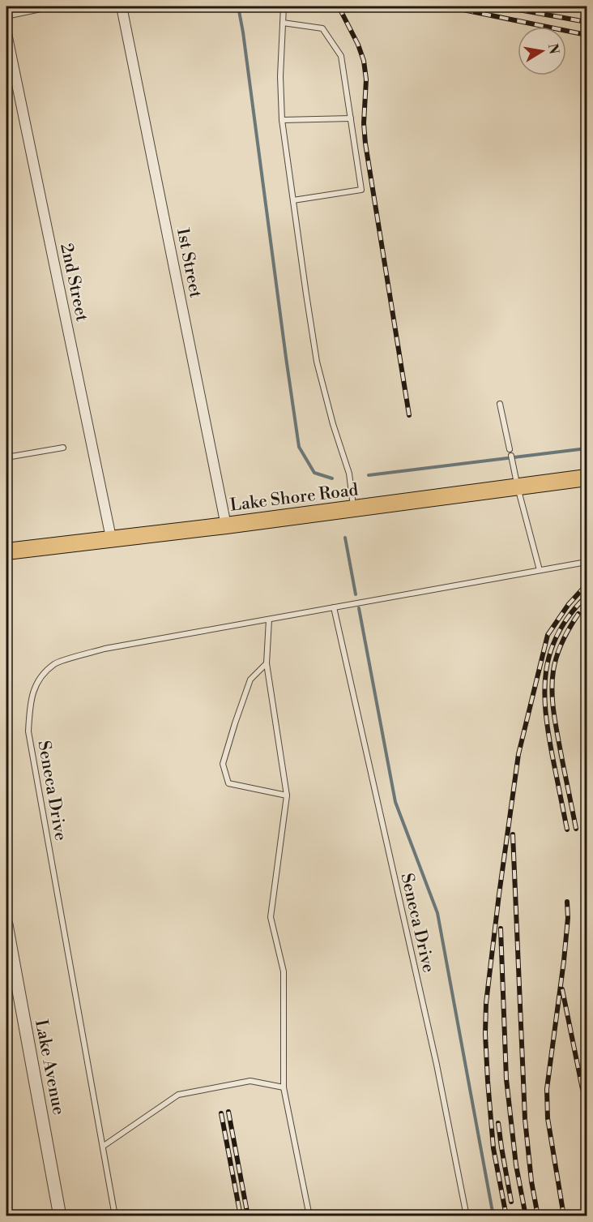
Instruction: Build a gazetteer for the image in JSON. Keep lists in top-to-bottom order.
{
  "streets": {
    "highway": ["Lake Shore Road"],
    "street": ["1st Street", "2nd Street", "Lake Avenue"],
    "lane": ["Seneca Drive"]
  },
  "crossings": [
    ["1st Street", "Lake Shore Road"],
    ["2nd Street", "Lake Shore Road"]
  ],
  "north": "right"
}
